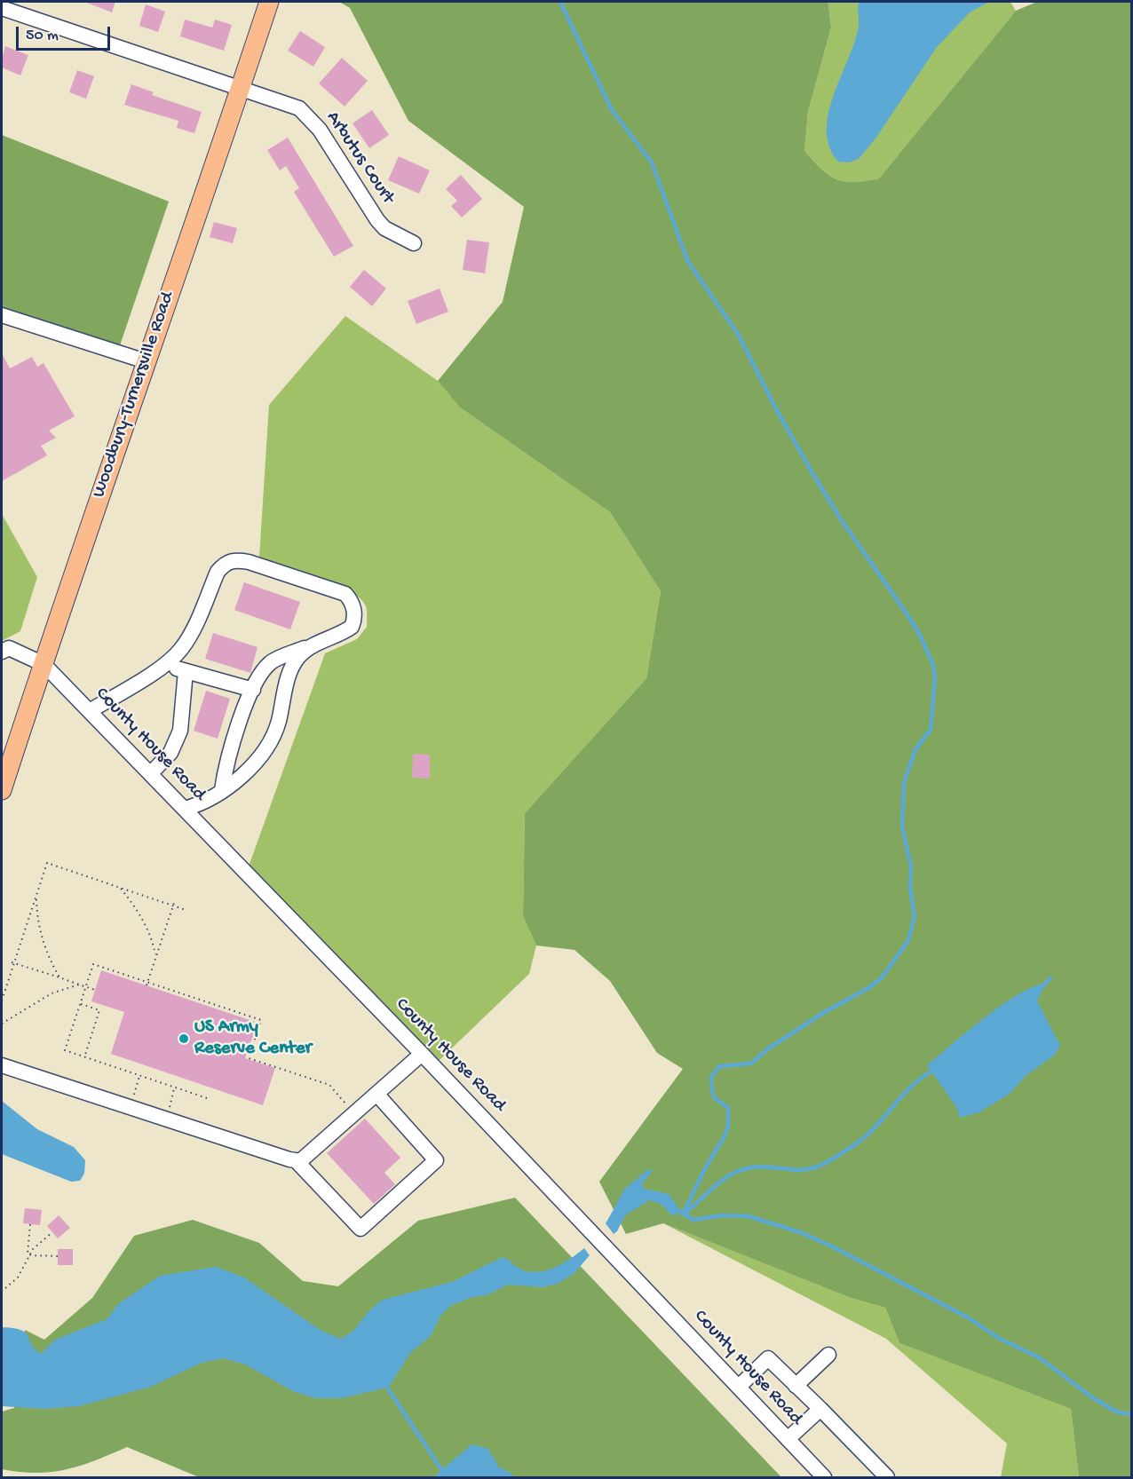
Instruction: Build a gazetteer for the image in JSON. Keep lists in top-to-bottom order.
{
  "streets": {
    "main road": ["Woodbury-Turnersville Road"],
    "street": ["Arbutus Court", "County House Road"]
  },
  "crossings": [
    ["Arbutus Court", "Woodbury-Turnersville Road"],
    ["Woodbury-Turnersville Road", "County House Road"]
  ],
  "places": ["US Army Reserve Center"],
  "scale_bar": "50 m"
}
